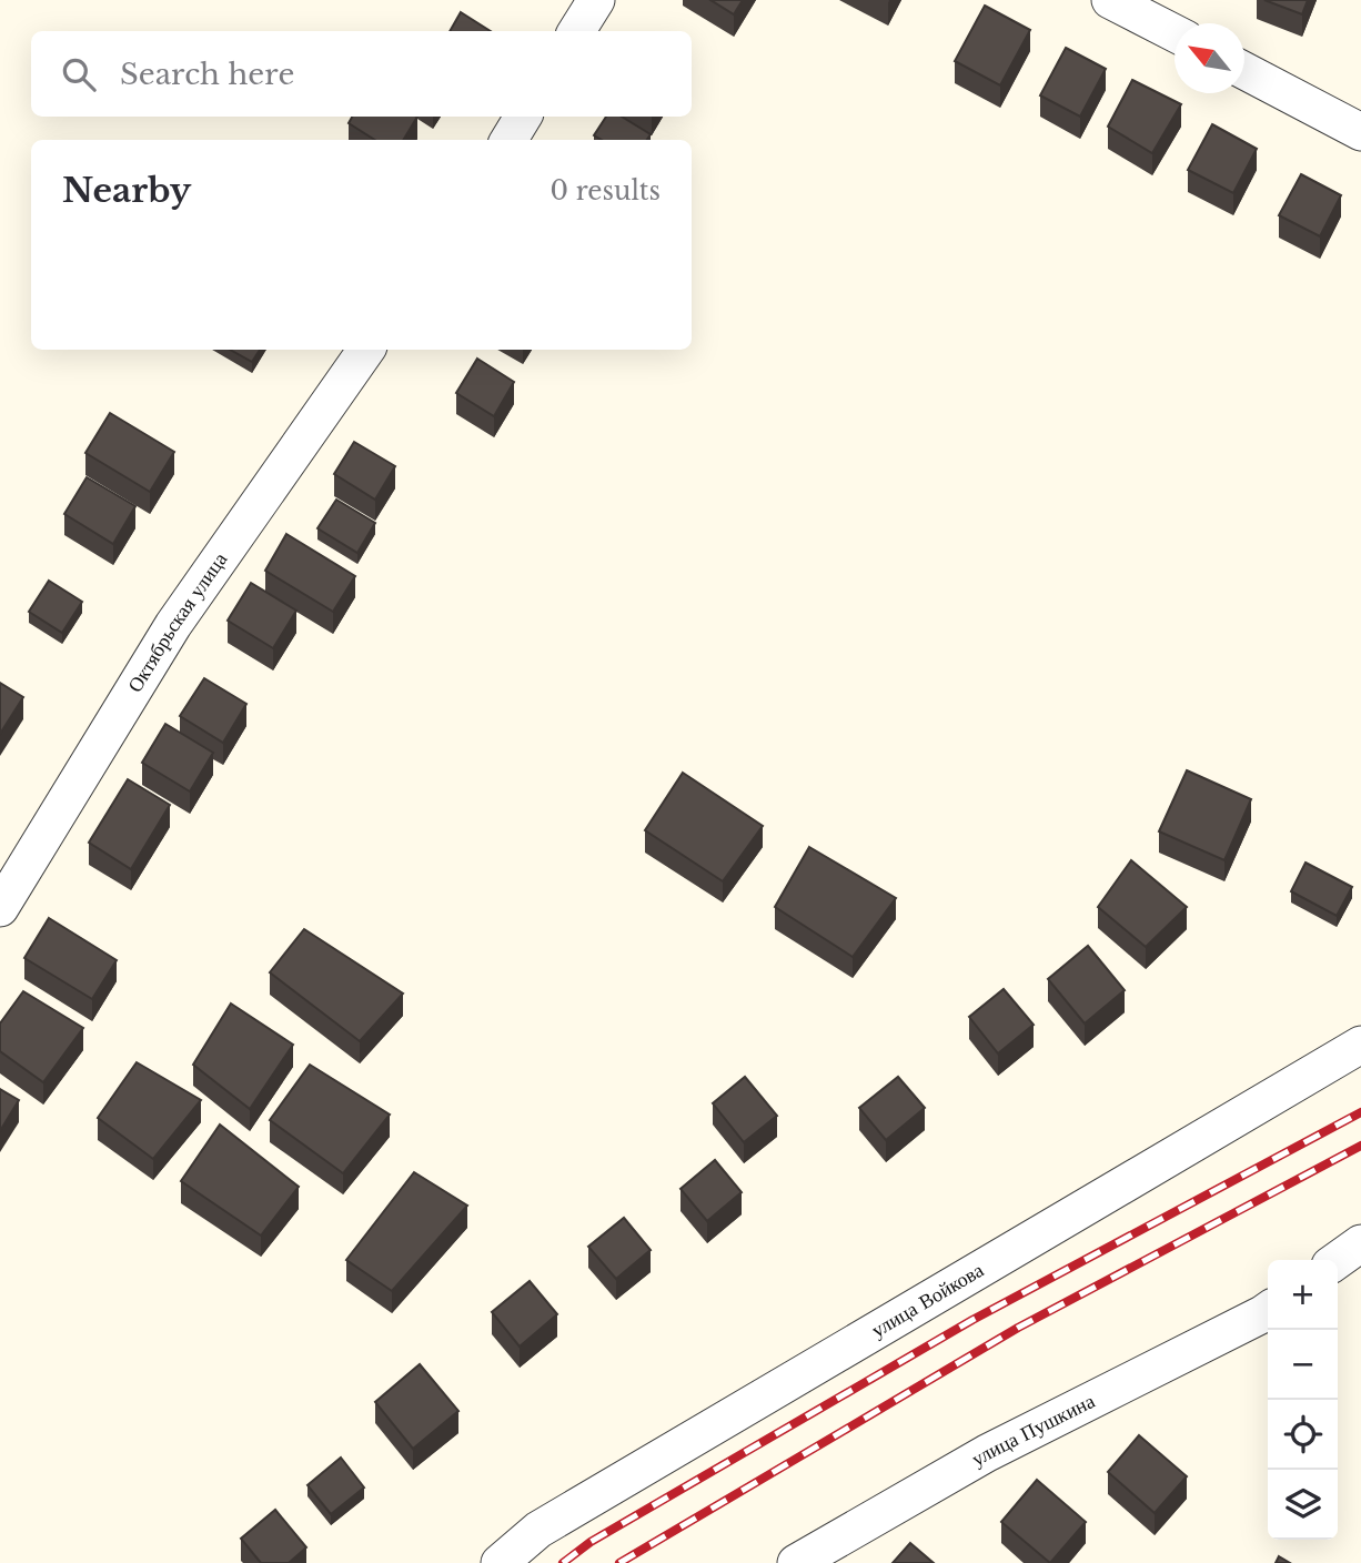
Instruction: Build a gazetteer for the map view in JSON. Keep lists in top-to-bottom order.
{
  "streets": {
    "street": ["Октябрьская улица", "улица Войкова", "улица Пушкина"]
  },
  "north": "top left",
  "page": {
    "search": "Search here",
    "heading": ["Nearby", "0 results"],
    "map_buttons": ["+", "−"]
  }
}
